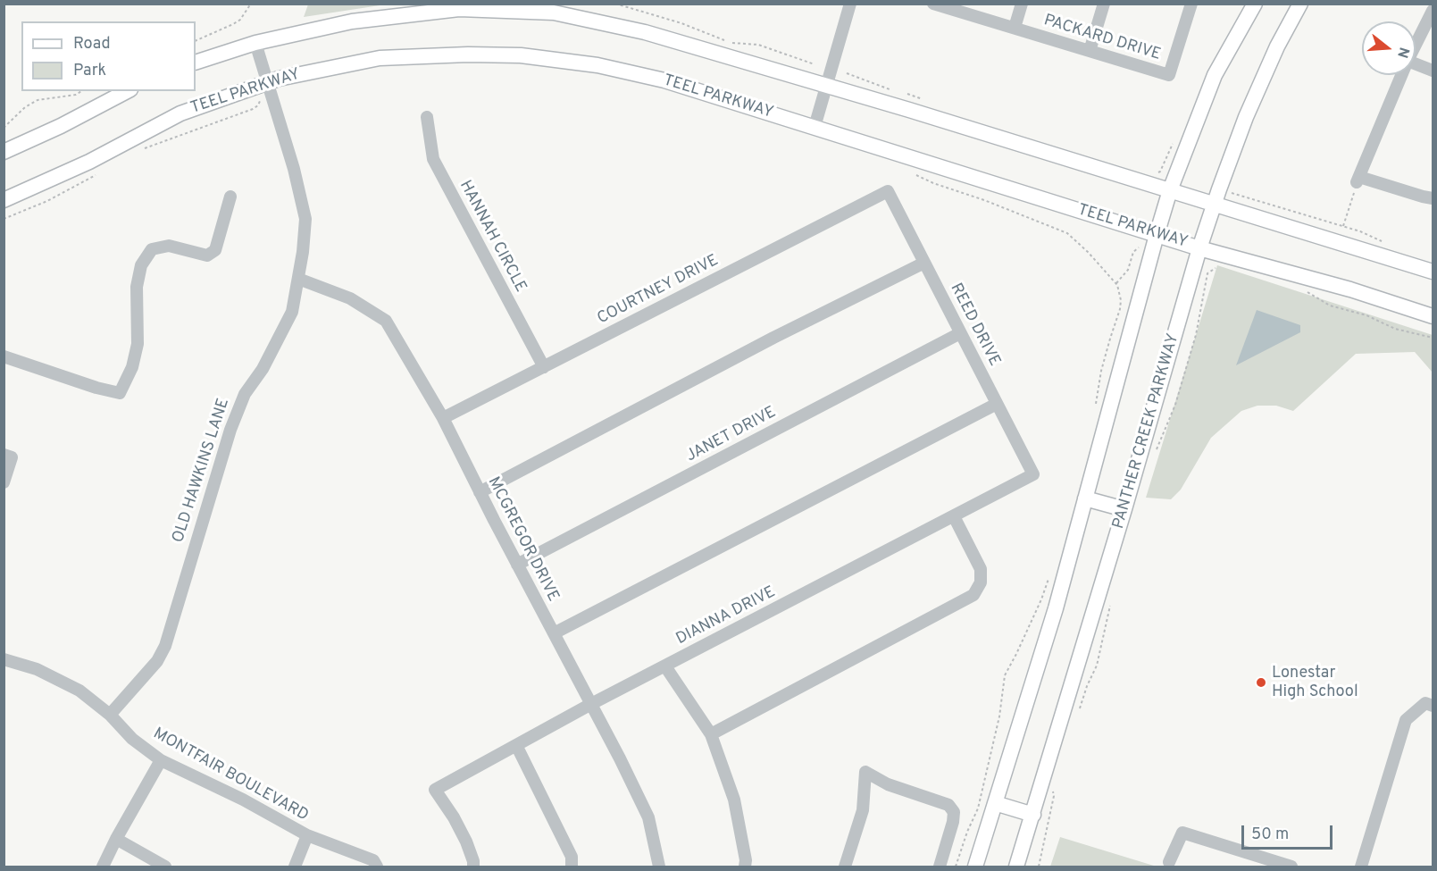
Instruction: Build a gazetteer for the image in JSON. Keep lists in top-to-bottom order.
{
  "streets": {
    "main road": ["TEEL PARKWAY", "PANTHER CREEK PARKWAY"],
    "street": [
      "PACKARD DRIVE",
      "HANNAH CIRCLE",
      "COURTNEY DRIVE",
      "REED DRIVE",
      "JANET DRIVE",
      "OLD HAWKINS LANE",
      "MCGREGOR DRIVE",
      "DIANNA DRIVE",
      "MONTFAIR BOULEVARD"
    ]
  },
  "crossings": [
    ["TEEL PARKWAY", "PANTHER CREEK PARKWAY"],
    ["TEEL PARKWAY", "OLD HAWKINS LANE"],
    ["HANNAH CIRCLE", "COURTNEY DRIVE"],
    ["COURTNEY DRIVE", "REED DRIVE"],
    ["COURTNEY DRIVE", "MCGREGOR DRIVE"],
    ["REED DRIVE", "JANET DRIVE"],
    ["REED DRIVE", "DIANNA DRIVE"],
    ["JANET DRIVE", "MCGREGOR DRIVE"],
    ["OLD HAWKINS LANE", "MCGREGOR DRIVE"],
    ["OLD HAWKINS LANE", "MONTFAIR BOULEVARD"],
    ["MCGREGOR DRIVE", "DIANNA DRIVE"]
  ],
  "places": ["Lonestar High School"],
  "legend": ["Road", "Park"],
  "scale_bar": "50 m",
  "north": "right"
}
